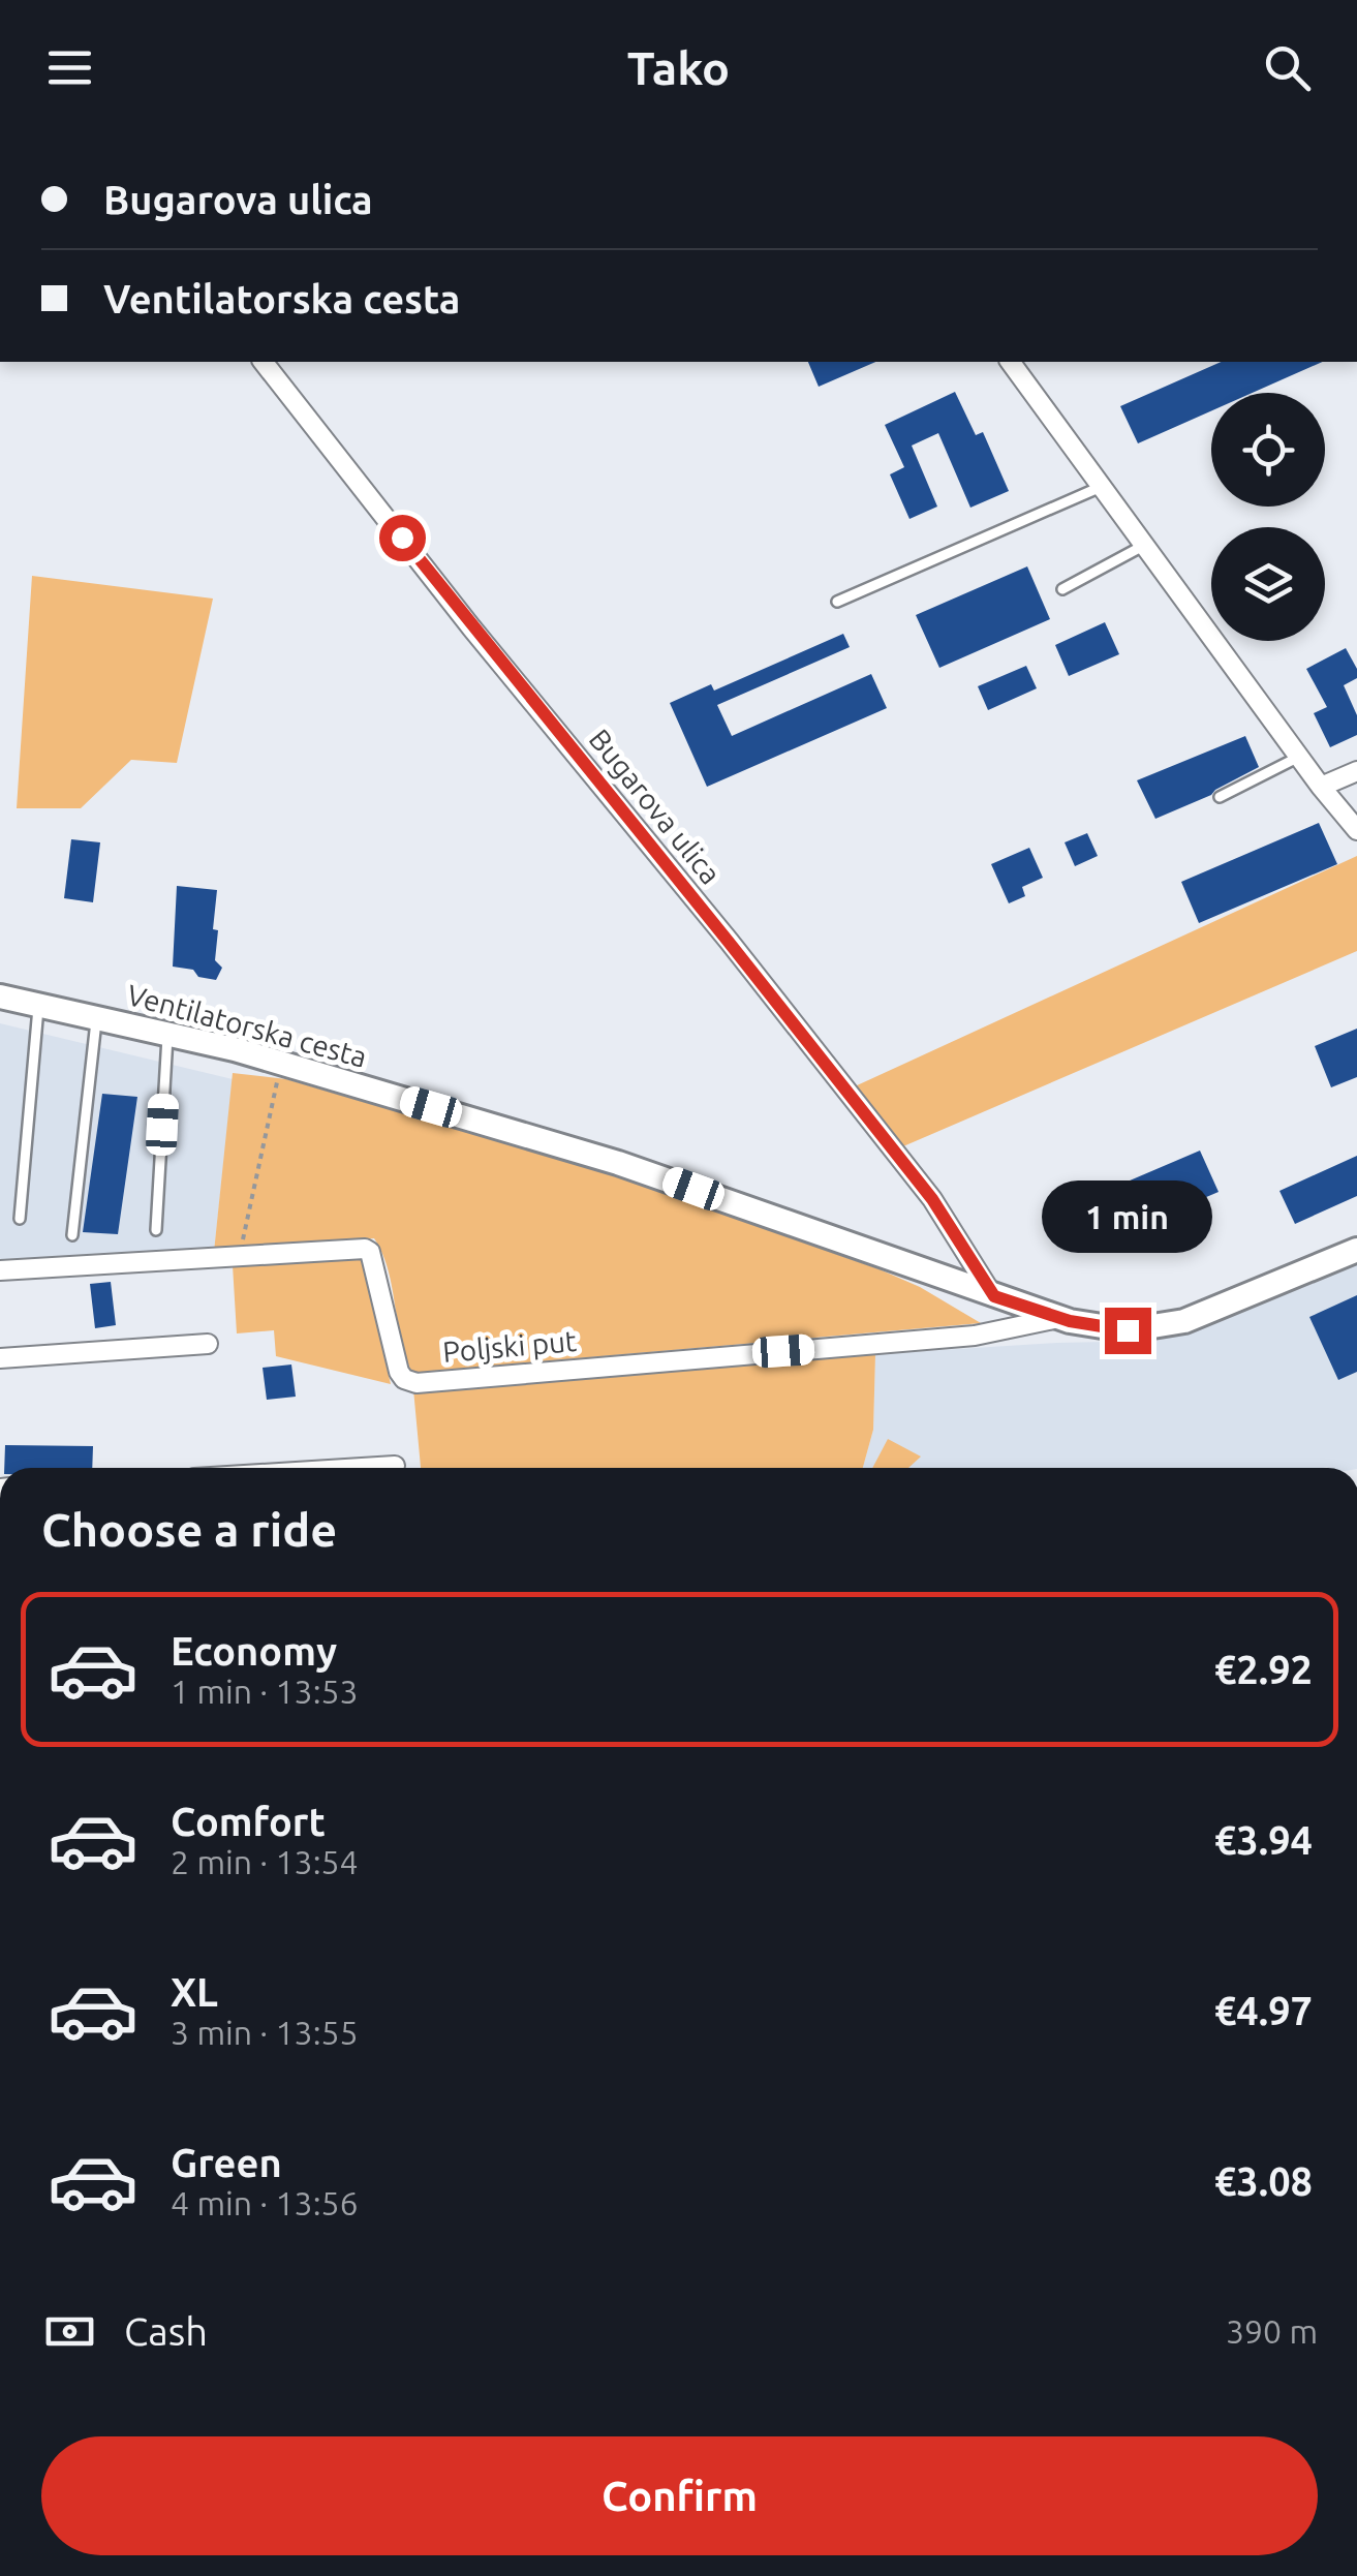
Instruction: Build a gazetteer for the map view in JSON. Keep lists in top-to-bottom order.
{
  "streets": {
    "main road": ["Ventilatorska cesta"],
    "street": ["Bugarova ulica", "Poljski put"]
  },
  "crossings": [
    ["Bugarova ulica", "Ventilatorska cesta"],
    ["Ventilatorska cesta", "Poljski put"]
  ],
  "page": {
    "header": "Tako",
    "banner": ["Bugarova ulica", "Ventilatorska cesta"],
    "bubble": "1 min",
    "heading": "Choose a ride",
    "list": [
      {
        "name": "Economy",
        "note": "1 min · 13:53",
        "value": "€2.92"
      },
      {
        "name": "Comfort",
        "note": "2 min · 13:54",
        "value": "€3.94"
      },
      {
        "name": "XL",
        "note": "3 min · 13:55",
        "value": "€4.97"
      },
      {
        "name": "Green",
        "note": "4 min · 13:56",
        "value": "€3.08"
      }
    ],
    "pay": ["Cash", "390 m"],
    "buttons": "Confirm"
  }
}
